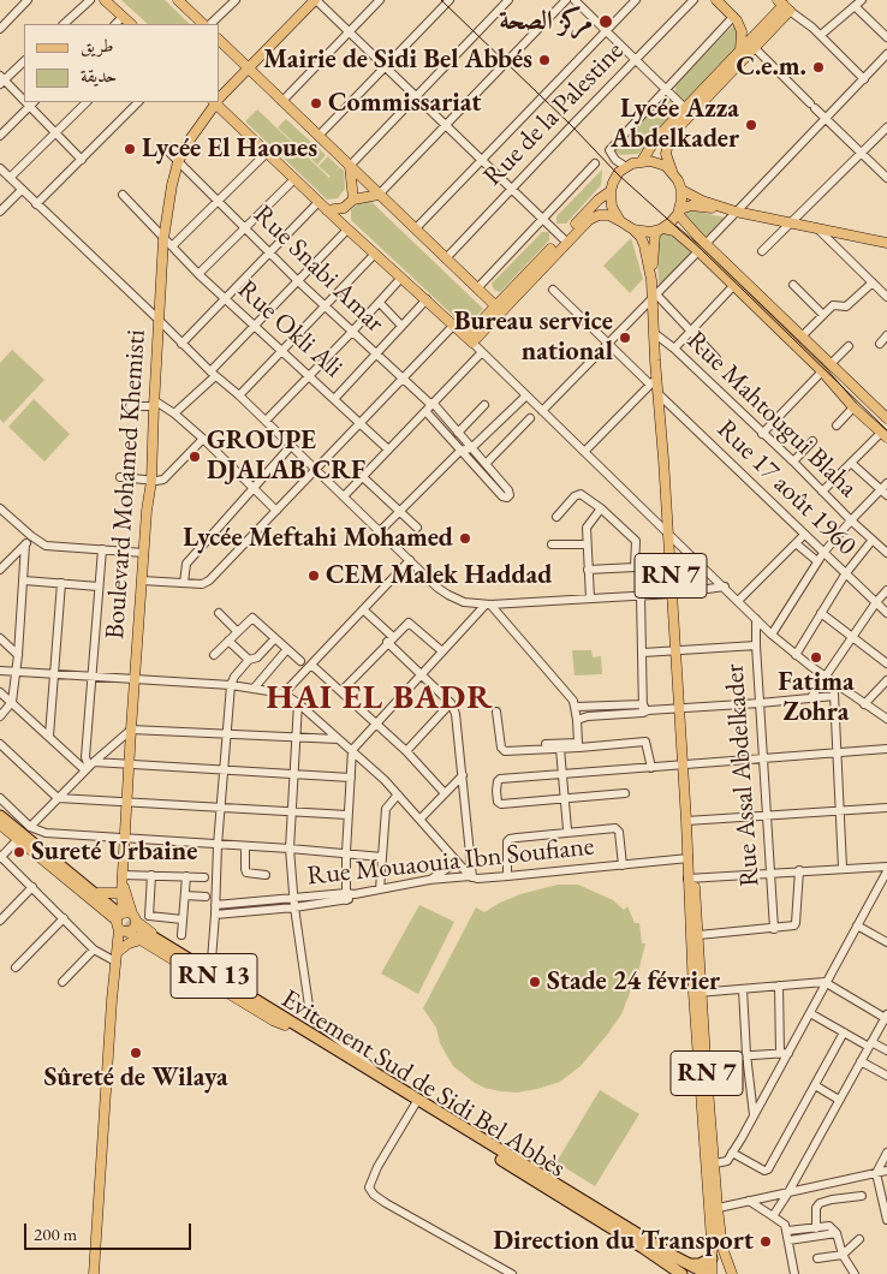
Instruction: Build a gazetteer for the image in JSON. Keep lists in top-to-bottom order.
{
  "streets": {
    "highway": ["RN 13", "Evitement Sud de Sidi Bel Abbès"],
    "main road": ["Boulevard Mohamed Khemisti", "RN 7"],
    "street": [
      "Rue de la Palestine",
      "Rue Snabi Amar",
      "Rue Okli Ali",
      "Rue Mahtougui Blaha",
      "Rue 17 août 1960",
      "Rue Assal Abdelkader",
      "Rue Mouaouia Ibn Soufiane"
    ]
  },
  "crossings": [
    ["Rue Snabi Amar", "Boulevard Mohamed Khemisti"],
    ["Rue Okli Ali", "Boulevard Mohamed Khemisti"],
    ["Rue Mahtougui Blaha", "RN 7"],
    ["Rue 17 août 1960", "RN 7"],
    ["RN 7", "Rue Mouaouia Ibn Soufiane"],
    ["RN 7", "Evitement Sud de Sidi Bel Abbès"],
    ["RN 13", "Evitement Sud de Sidi Bel Abbès"]
  ],
  "districts": ["HAI EL BADR"],
  "places": [
    "مركز الصحة",
    "Mairie de Sidi Bel Abbés",
    "C.e.m.",
    "Commissariat",
    "Lycée Azza Abdelkader",
    "Lycée El Haoues",
    "Bureau service national",
    "GROUPE DJALAB CRF",
    "Lycée Meftahi Mohamed",
    "CEM Malek Haddad",
    "Fatima Zohra",
    "Sureté Urbaine",
    "Stade 24 février",
    "Sûreté de Wilaya",
    "Direction du Transport"
  ],
  "legend": ["طريق", "حديقة"],
  "scale_bar": "200 m"
}
